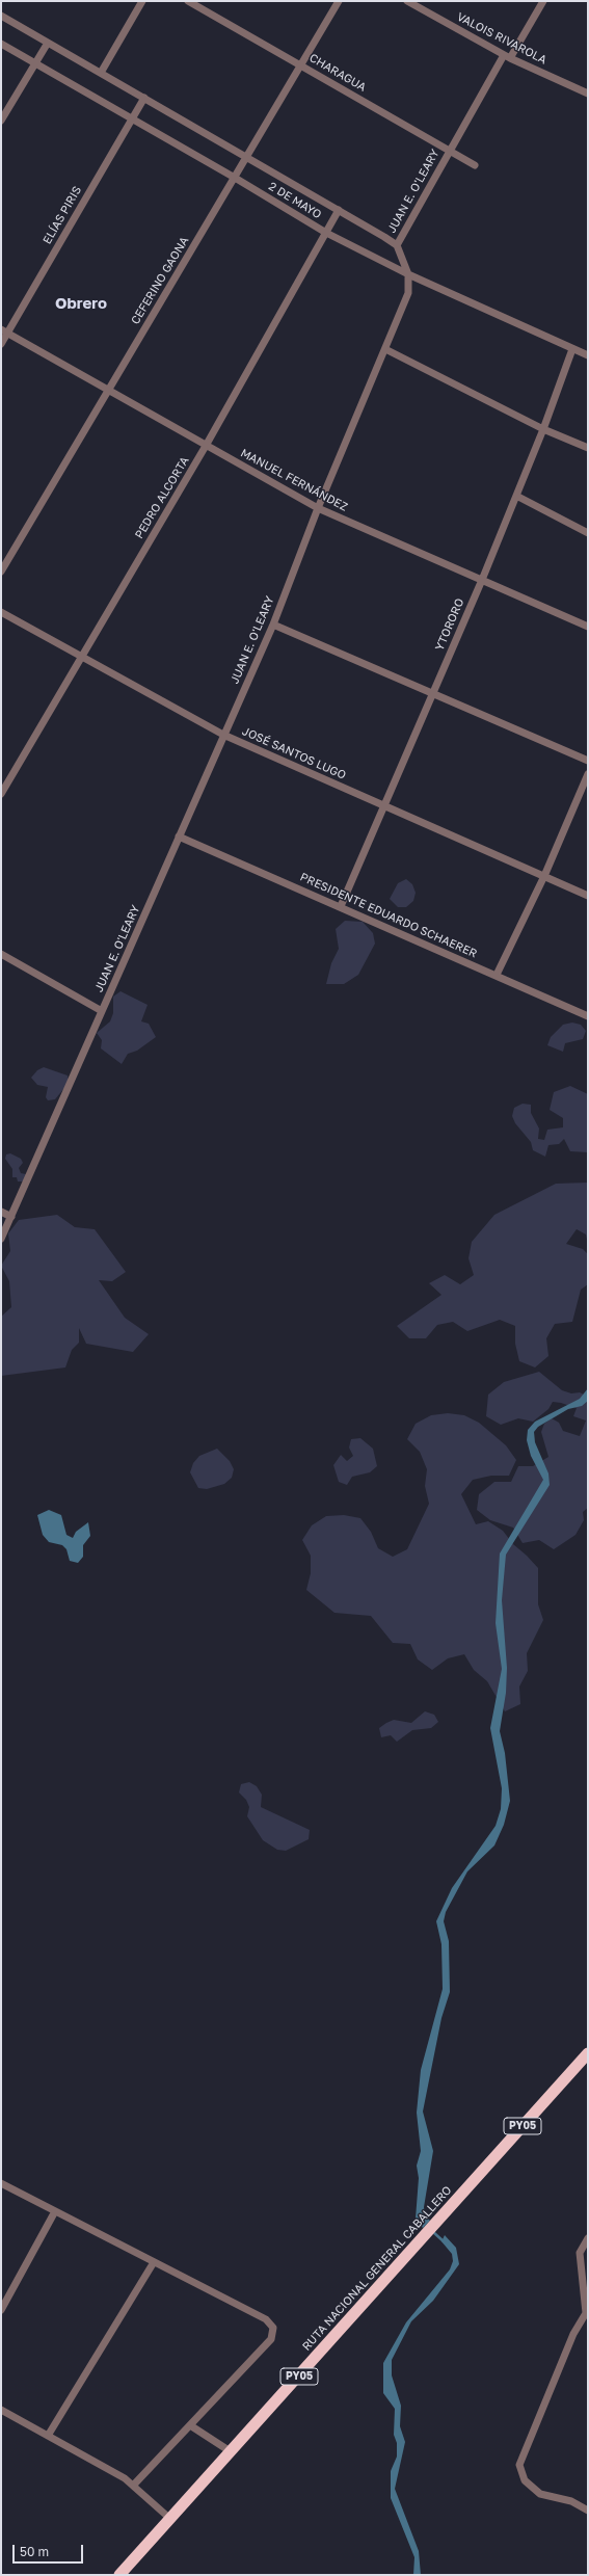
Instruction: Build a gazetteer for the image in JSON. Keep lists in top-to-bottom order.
{
  "streets": {
    "highway": ["PY05", "RUTA NACIONAL GENERAL CABALLERO"],
    "street": [
      "VALOIS RIVAROLA",
      "CHARAGUA",
      "JUAN E. O'LEARY",
      "2 DE MAYO",
      "ELÍAS PIRIS",
      "CEFERINO GAONA",
      "MANUEL FERNÁNDEZ",
      "PEDRO ALCORTA",
      "YTORORO",
      "JOSÉ SANTOS LUGO",
      "PRESIDENTE EDUARDO SCHAERER"
    ]
  },
  "crossings": [
    ["VALOIS RIVAROLA", "JUAN E. O'LEARY"],
    ["CHARAGUA", "JUAN E. O'LEARY"],
    ["CHARAGUA", "CEFERINO GAONA"],
    ["JUAN E. O'LEARY", "2 DE MAYO"],
    ["JUAN E. O'LEARY", "MANUEL FERNÁNDEZ"],
    ["JUAN E. O'LEARY", "JOSÉ SANTOS LUGO"],
    ["JUAN E. O'LEARY", "PRESIDENTE EDUARDO SCHAERER"],
    ["2 DE MAYO", "ELÍAS PIRIS"],
    ["2 DE MAYO", "CEFERINO GAONA"],
    ["2 DE MAYO", "PEDRO ALCORTA"],
    ["2 DE MAYO", "YTORORO"],
    ["ELÍAS PIRIS", "MANUEL FERNÁNDEZ"],
    ["CEFERINO GAONA", "MANUEL FERNÁNDEZ"],
    ["MANUEL FERNÁNDEZ", "PEDRO ALCORTA"],
    ["MANUEL FERNÁNDEZ", "YTORORO"],
    ["PEDRO ALCORTA", "JOSÉ SANTOS LUGO"],
    ["YTORORO", "JOSÉ SANTOS LUGO"],
    ["YTORORO", "PRESIDENTE EDUARDO SCHAERER"]
  ],
  "districts": ["Obrero"],
  "scale_bar": "50 m"
}
